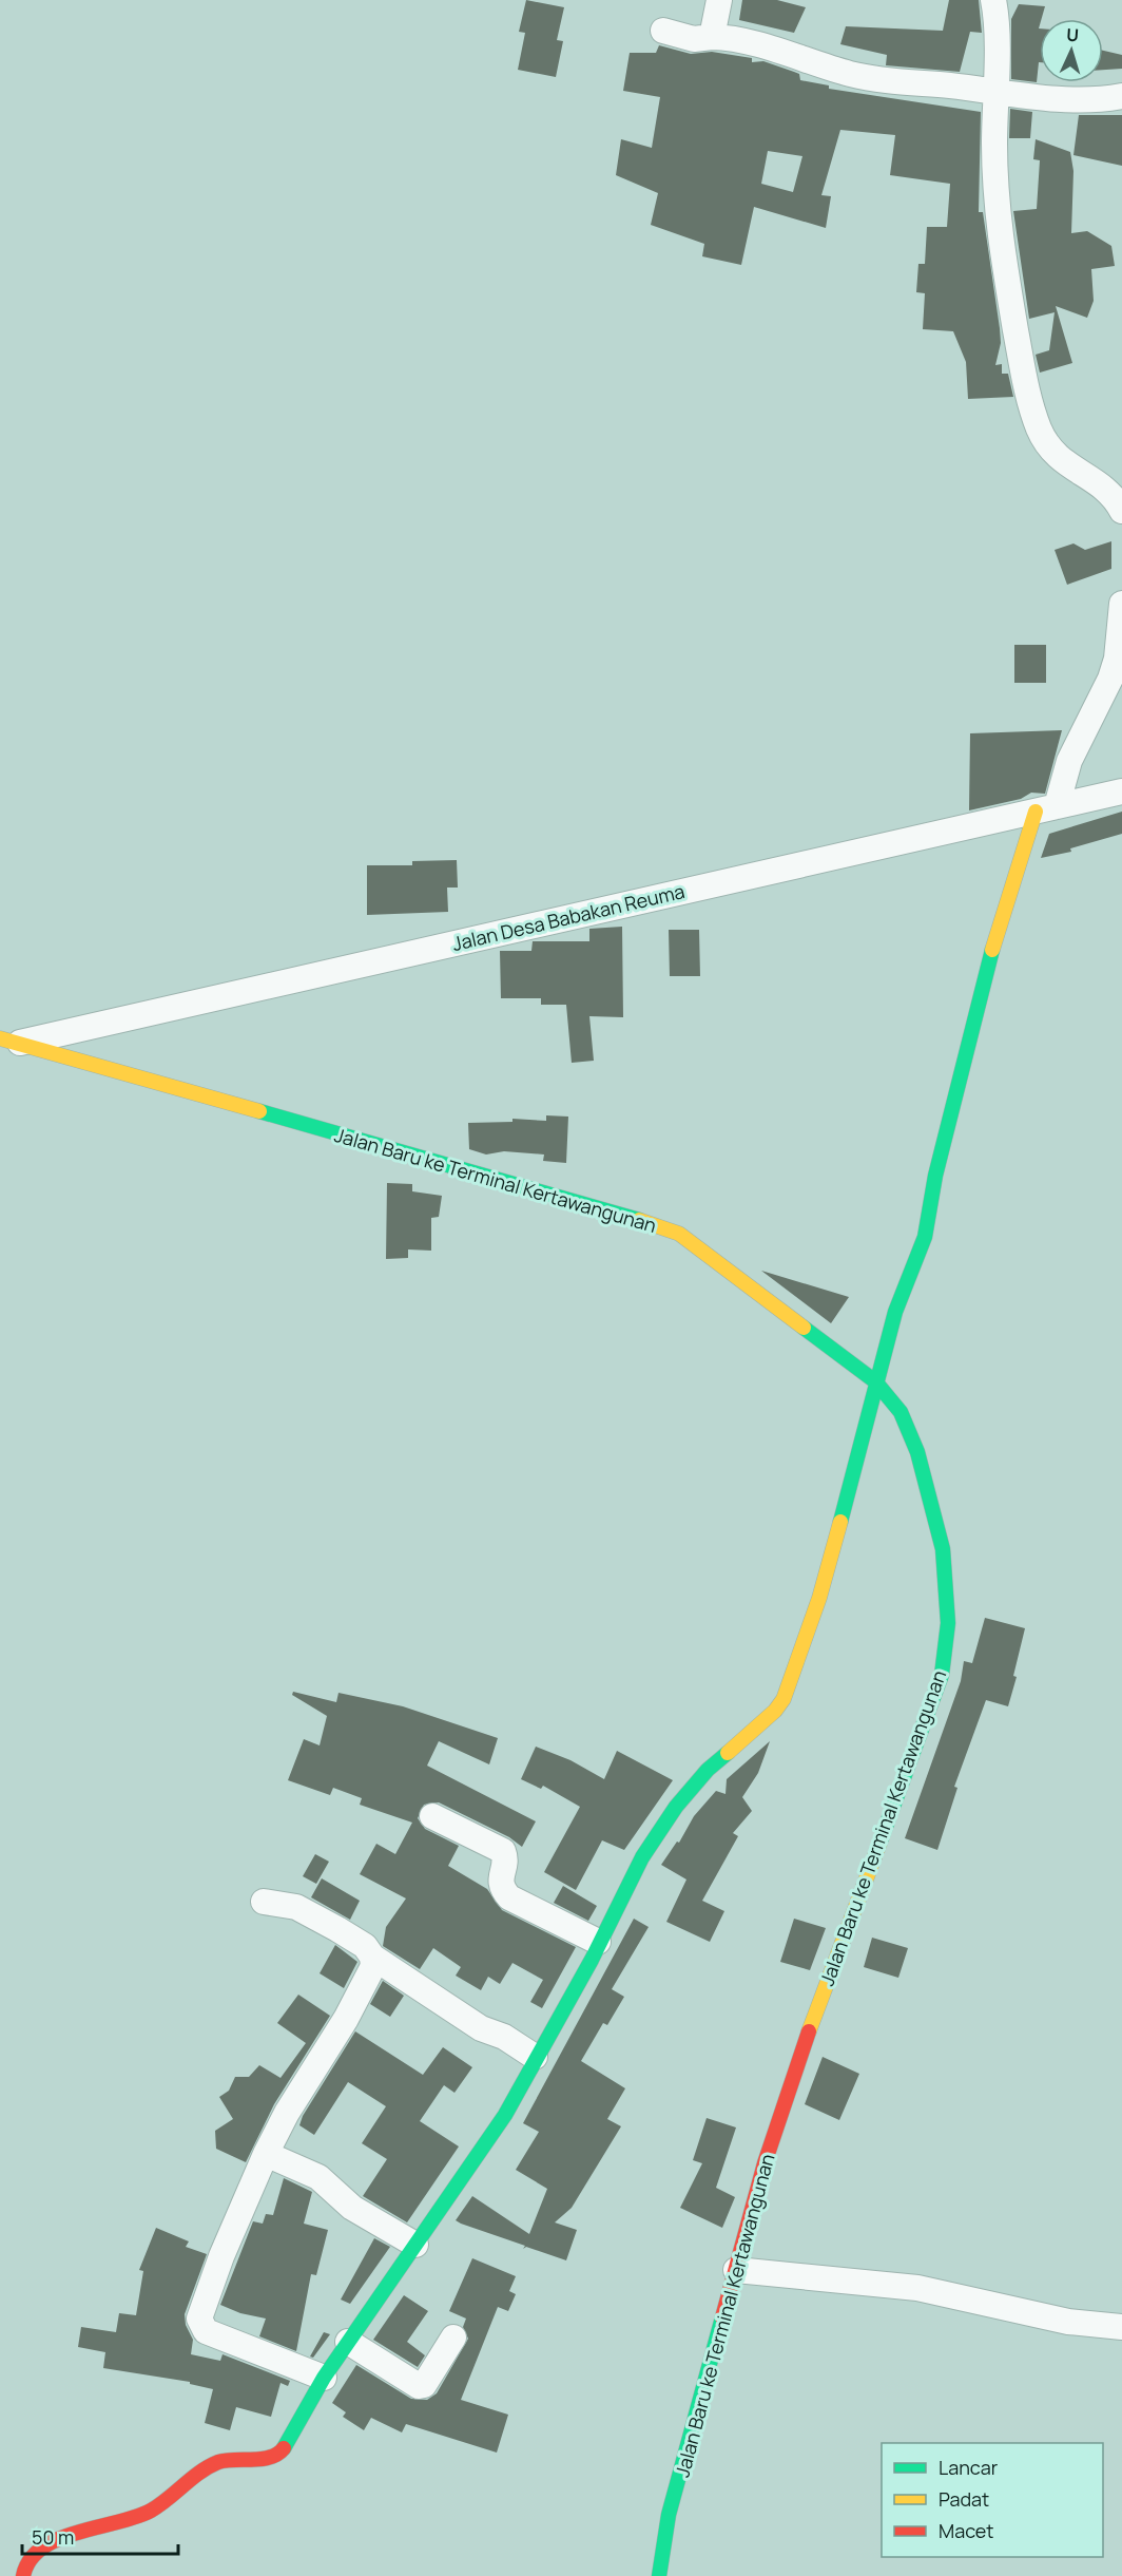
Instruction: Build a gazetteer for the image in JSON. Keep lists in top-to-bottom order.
{
  "streets": {
    "main road": ["Jalan Baru ke Terminal Kertawangunan"],
    "street": ["Jalan Desa Babakan Reuma"]
  },
  "crossings": [
    ["Jalan Desa Babakan Reuma", "Jalan Baru ke Terminal Kertawangunan"]
  ],
  "legend": ["Lancar", "Padat", "Macet"],
  "scale_bar": "50 m",
  "north": "top"
}
